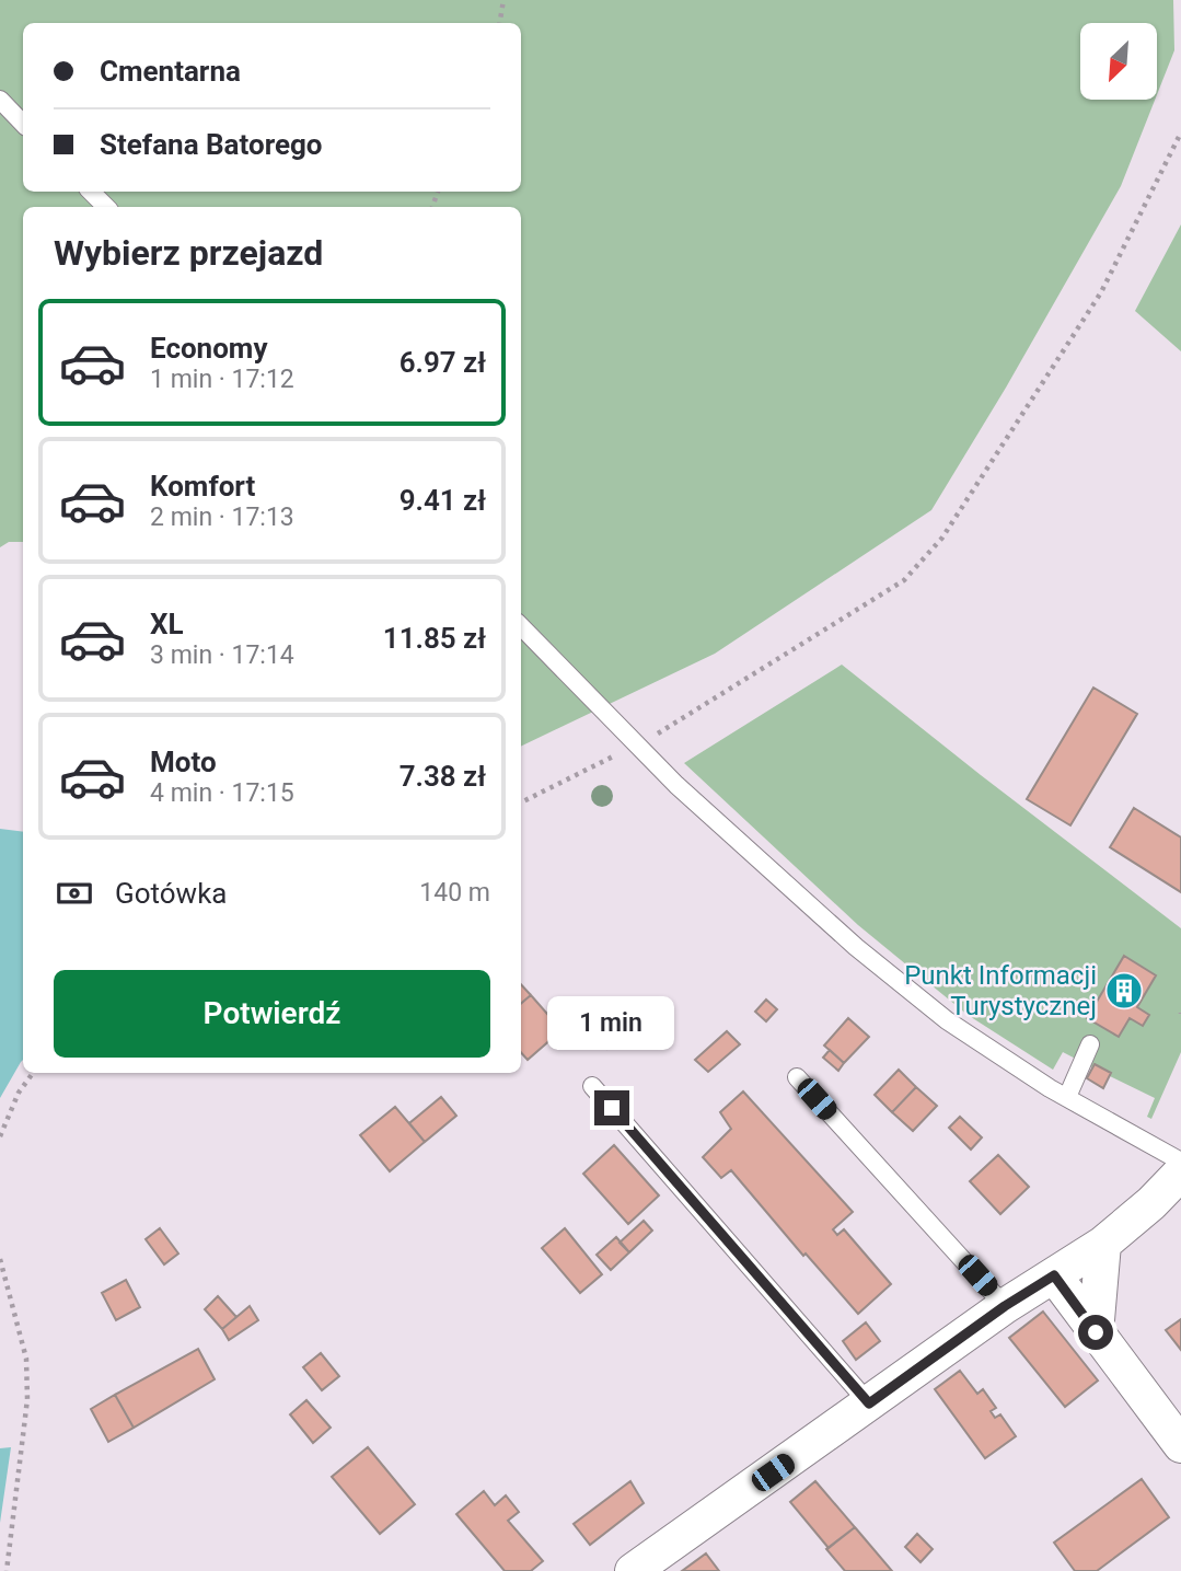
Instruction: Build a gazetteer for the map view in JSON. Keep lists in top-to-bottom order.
{
  "places": {
    "building": ["Punkt Informacji Turystycznej"]
  },
  "north": "bottom left",
  "page": {
    "banner": ["Cmentarna", "Stefana Batorego"],
    "heading": "Wybierz przejazd",
    "list": [
      {
        "name": "Economy",
        "note": "1 min · 17:12",
        "value": "6.97 zł"
      },
      {
        "name": "Komfort",
        "note": "2 min · 17:13",
        "value": "9.41 zł"
      },
      {
        "name": "XL",
        "note": "3 min · 17:14",
        "value": "11.85 zł"
      },
      {
        "name": "Moto",
        "note": "4 min · 17:15",
        "value": "7.38 zł"
      }
    ],
    "pay": ["Gotówka", "140 m"],
    "buttons": "Potwierdź",
    "bubble": "1 min"
  }
}
